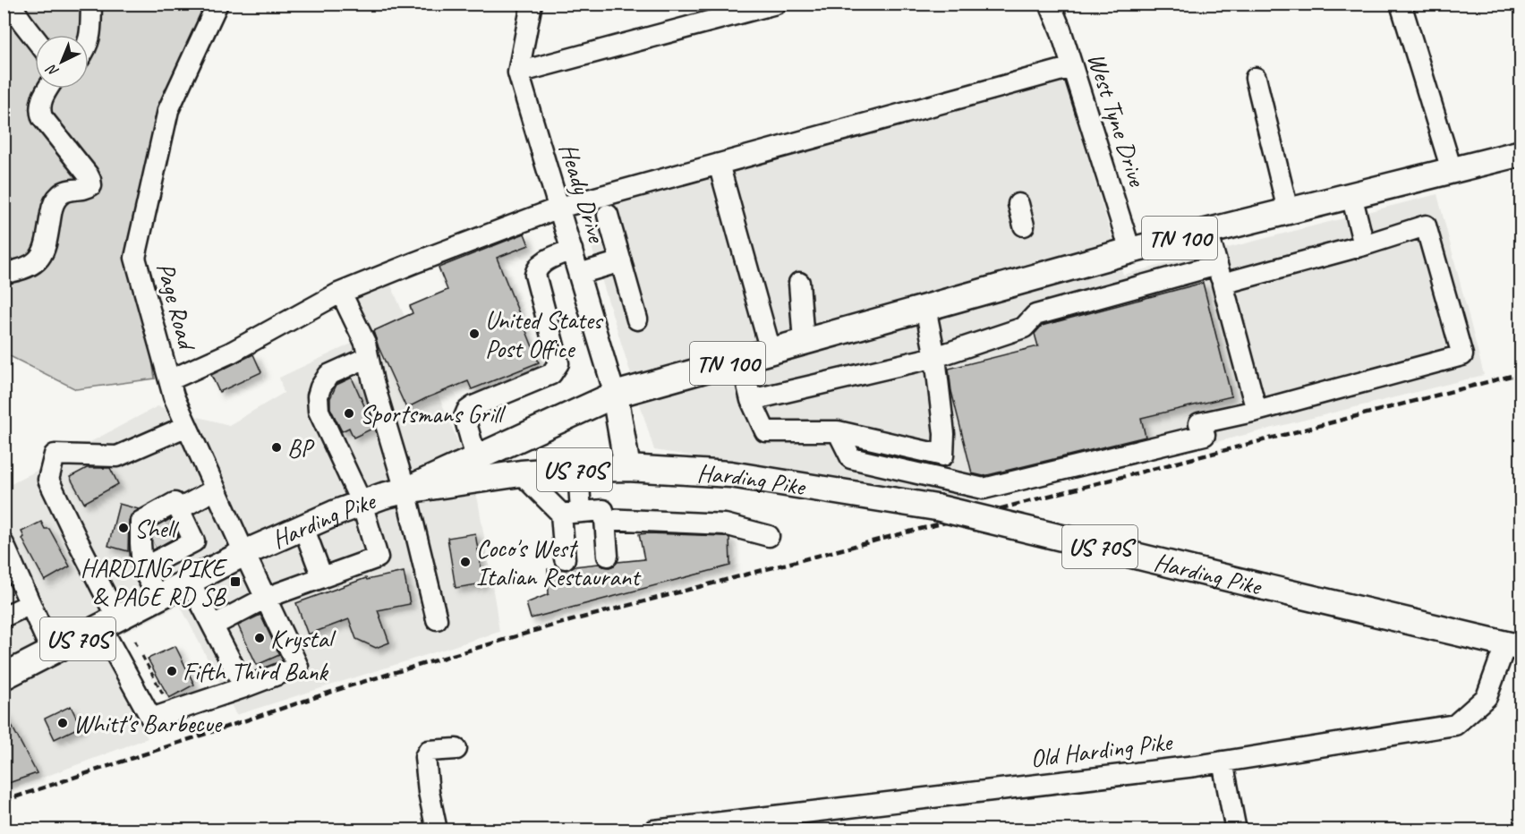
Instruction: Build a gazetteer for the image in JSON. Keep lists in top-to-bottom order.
{
  "streets": {
    "main road": ["TN 100", "US 70S", "Harding Pike"],
    "street": [
      "West Tyne Drive",
      "Heady Drive",
      "Page Road",
      "Old Harding Pike"
    ]
  },
  "crossings": [
    ["West Tyne Drive", "TN 100"],
    ["Heady Drive", "TN 100"],
    ["TN 100", "Harding Pike"],
    ["Page Road", "Harding Pike"],
    ["Harding Pike", "Old Harding Pike"]
  ],
  "places": {
    "other": [
      "United States Post Office",
      "Sportsmans Grill",
      "BP",
      "Shell",
      "Coco's West Italian Restaurant",
      "Krystal",
      "Fifth Third Bank",
      "Whitt's Barbecue"
    ],
    "transit": ["HARDING PIKE & PAGE RD SB"]
  },
  "north": "bottom left"
}
